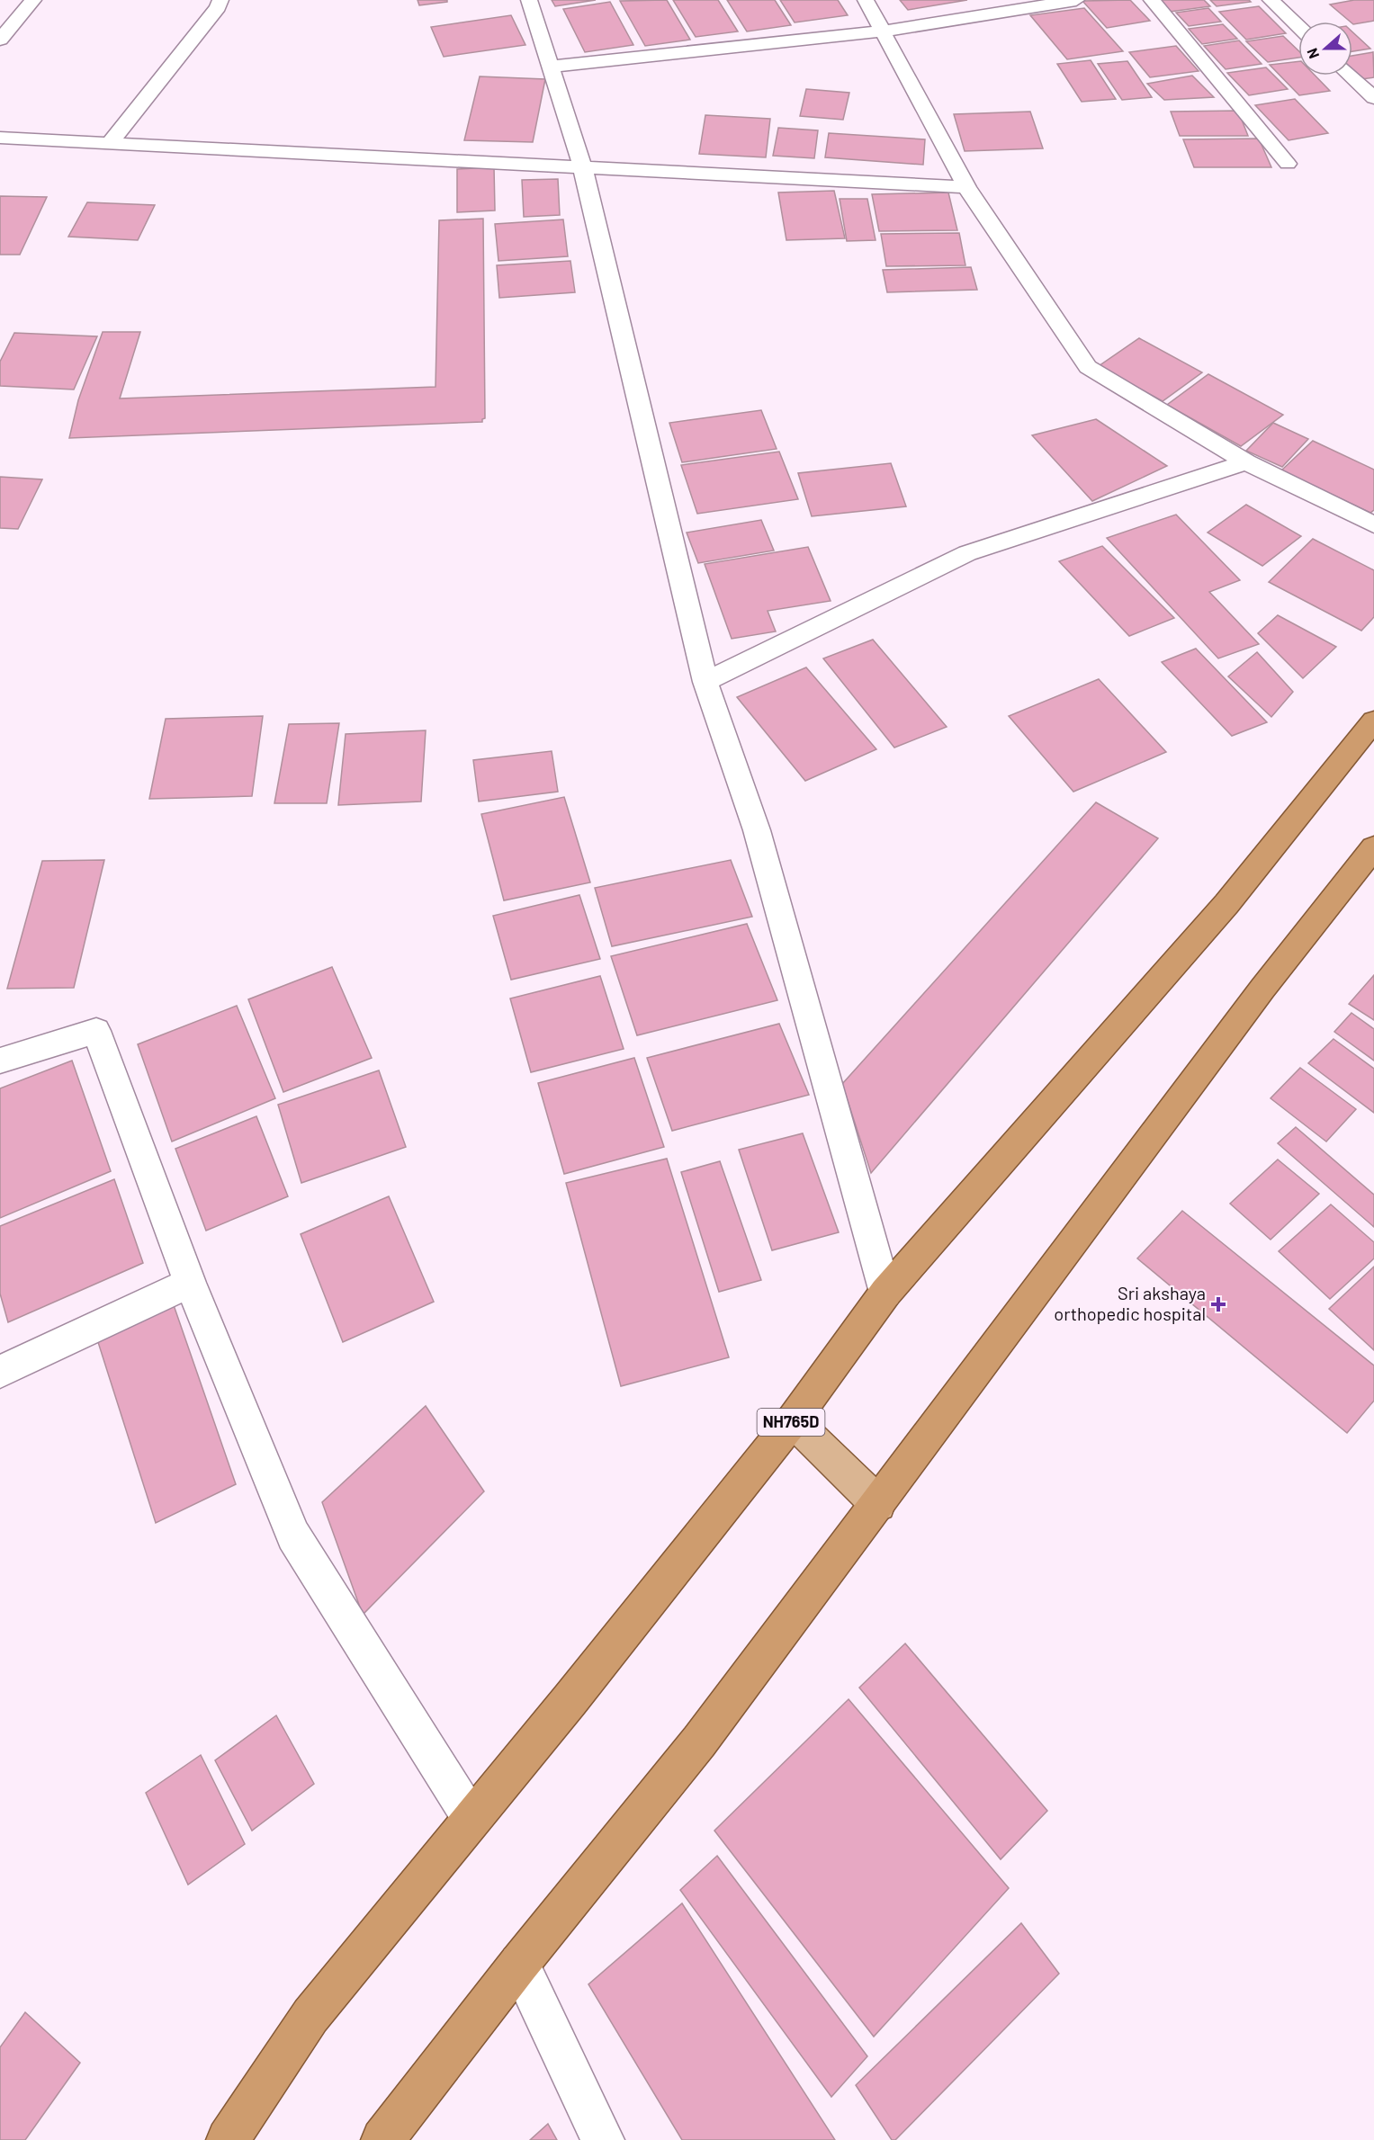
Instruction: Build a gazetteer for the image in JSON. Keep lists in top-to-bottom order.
{
  "streets": {
    "highway": ["NH765D"]
  },
  "places": {
    "health": ["Sri akshaya orthopedic hospital"]
  },
  "north": "left"
}
